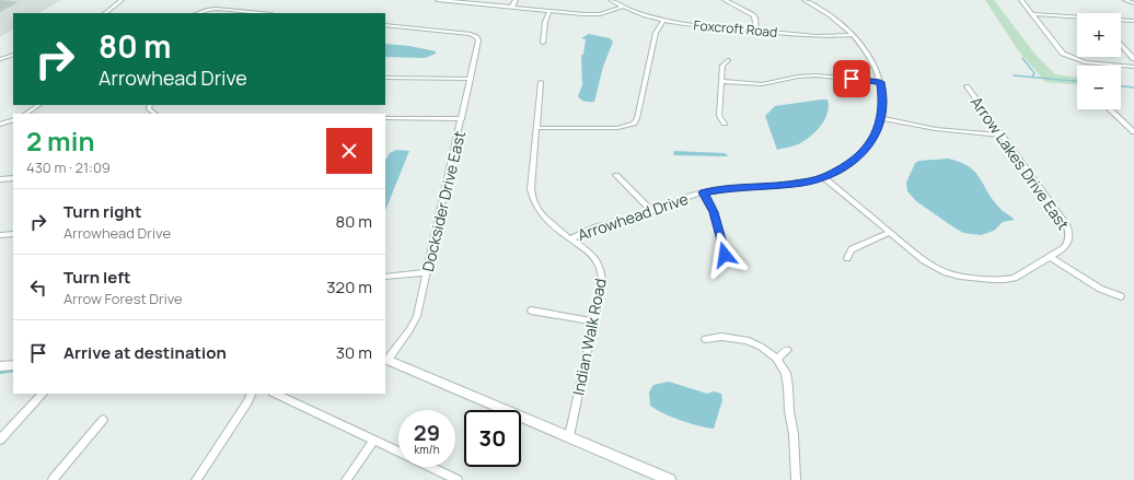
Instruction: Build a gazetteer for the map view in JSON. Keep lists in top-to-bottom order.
{
  "streets": {
    "street": [
      "Foxcroft Road",
      "Arrow Lakes Drive East",
      "Docksider Drive East",
      "Arrowhead Drive",
      "Indian Walk Road"
    ]
  },
  "crossings": [
    ["Foxcroft Road", "Arrowhead Drive"],
    ["Arrowhead Drive", "Indian Walk Road"]
  ],
  "page": {
    "map_buttons": ["+", "−"],
    "turn": ["80 m", "Arrowhead Drive"],
    "heading": ["2 min", "430 m · 21:09"],
    "list": [
      {
        "name": "Turn right",
        "note": "Arrowhead Drive",
        "value": "80 m"
      },
      {
        "name": "Turn left",
        "note": "Arrow Forest Drive",
        "value": "320 m"
      },
      {
        "name": "Arrive at destination",
        "value": "30 m"
      }
    ],
    "speed": "29 km/h",
    "limit": "30"
  }
}
